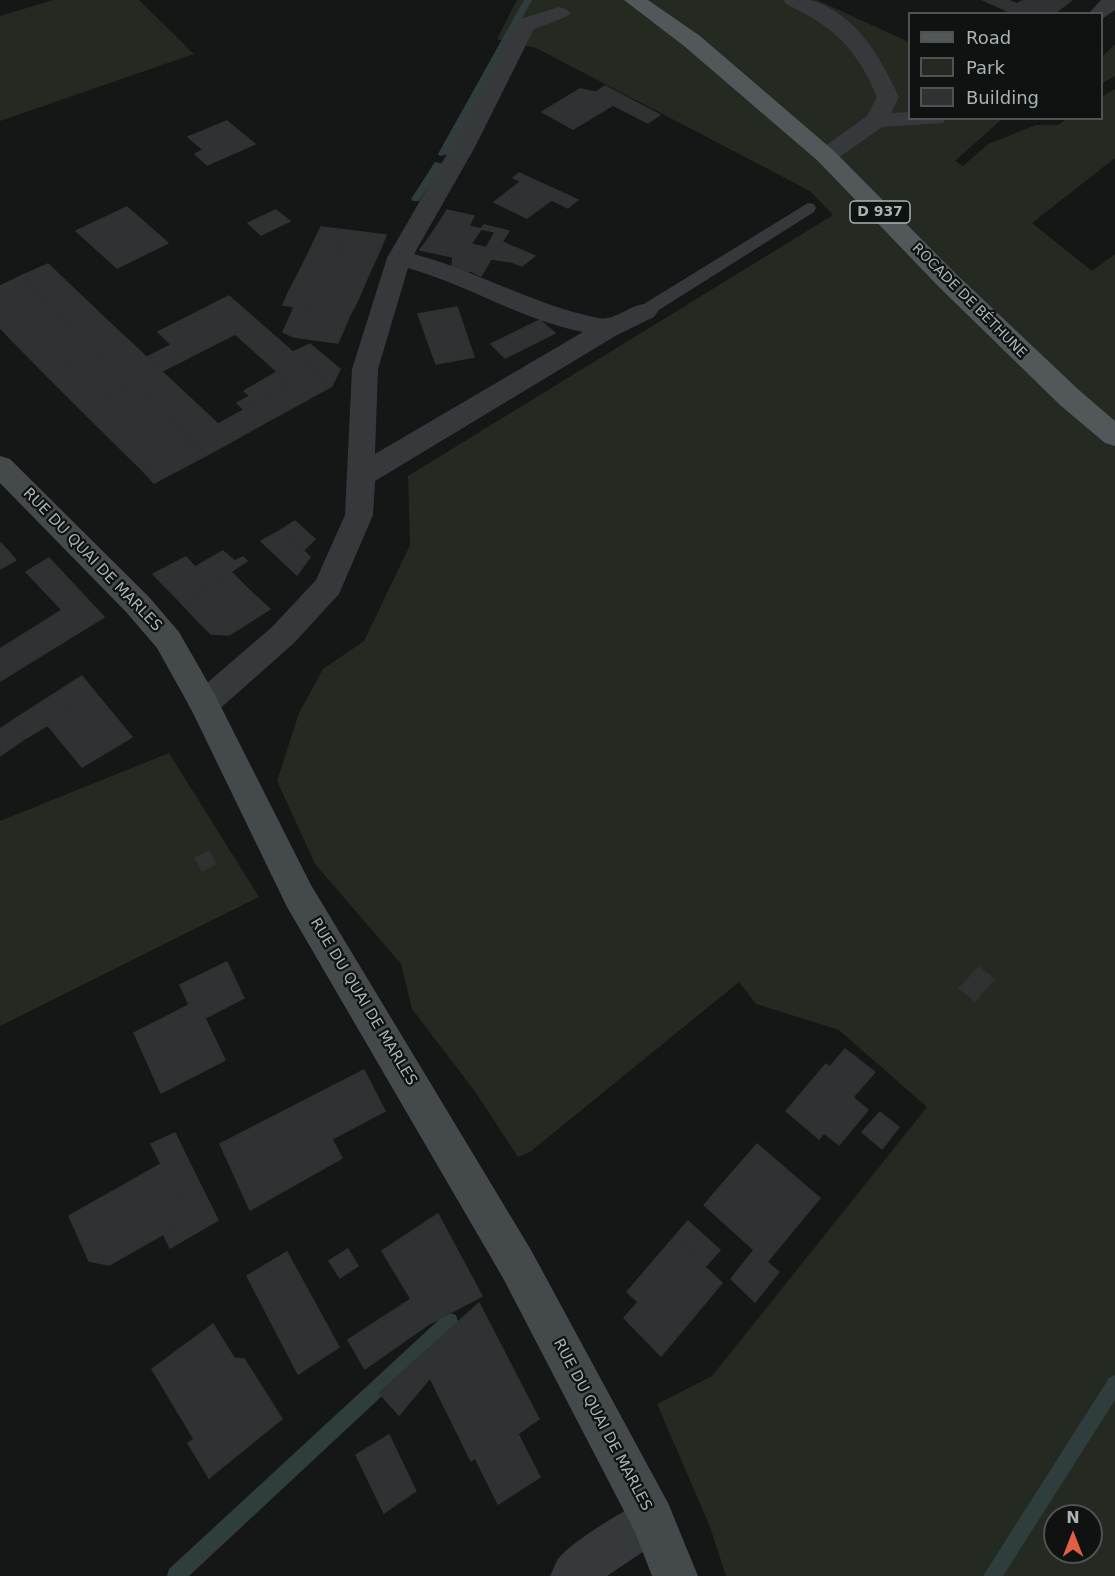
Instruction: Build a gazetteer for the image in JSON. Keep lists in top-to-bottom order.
{
  "streets": {
    "main road": ["D 937", "ROCADE DE BÉTHUNE"],
    "street": ["RUE DU QUAI DE MARLES"]
  },
  "legend": ["Road", "Park", "Building"],
  "north": "top"
}
